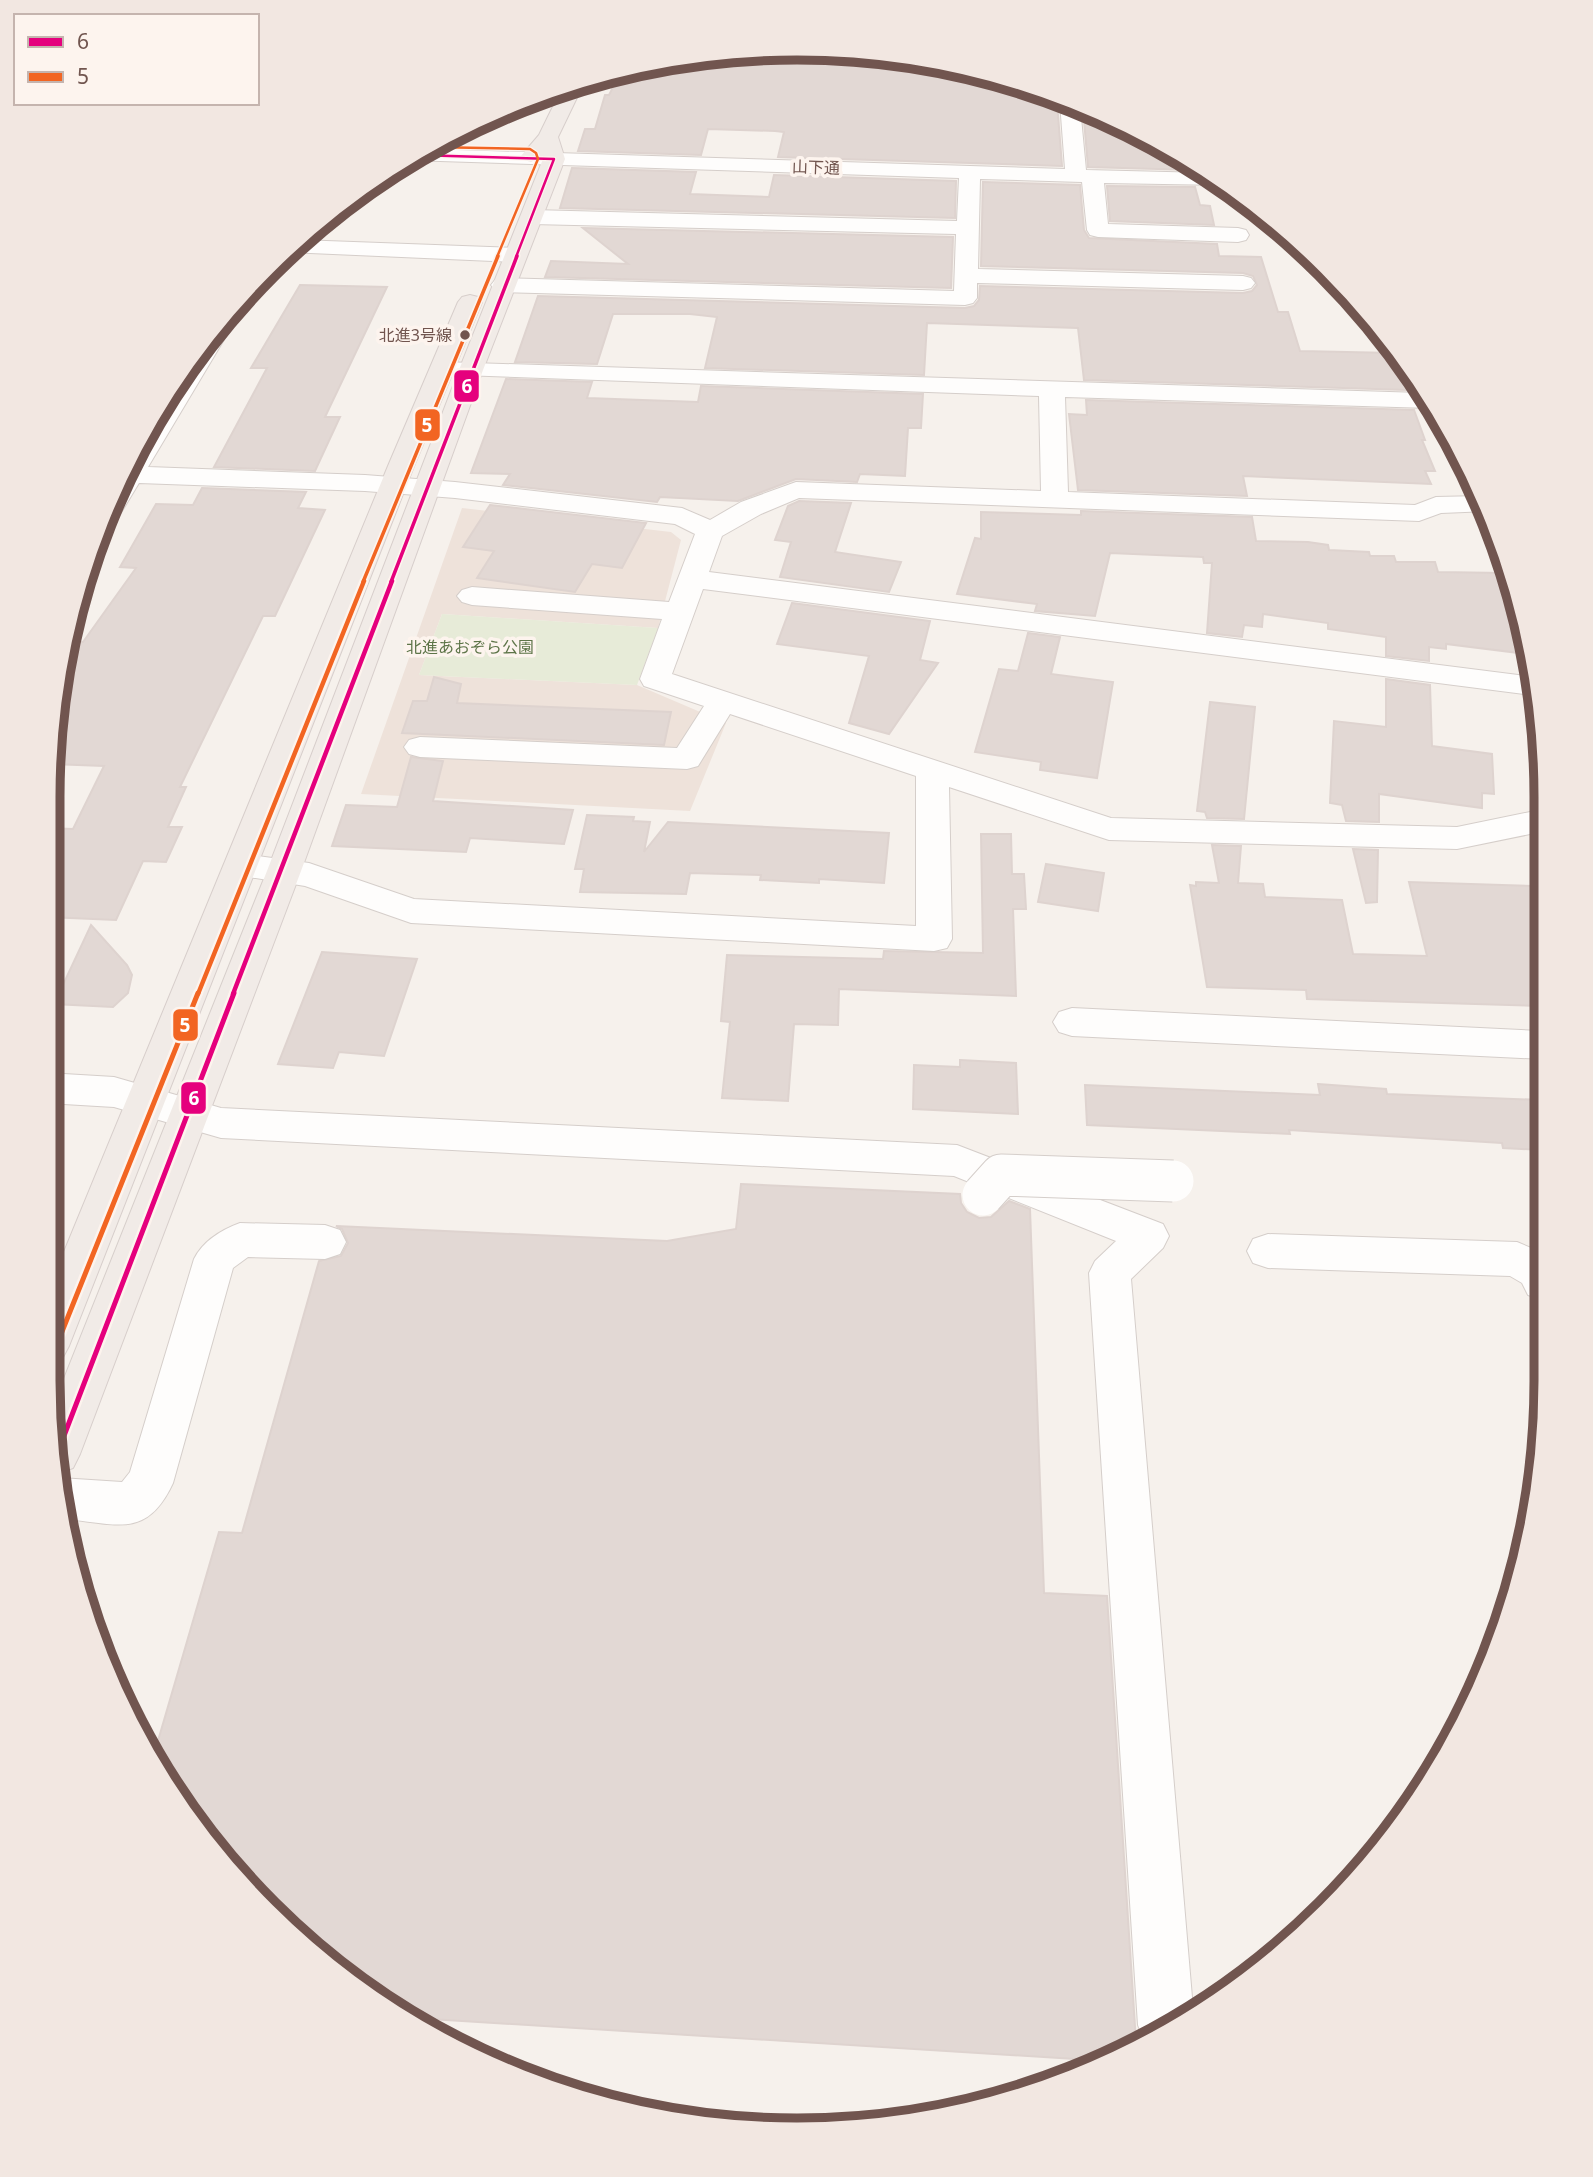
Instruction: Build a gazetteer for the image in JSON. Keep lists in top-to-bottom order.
{
  "streets": {
    "street": ["山下通"]
  },
  "parks": ["北進あおぞら公園"],
  "places": ["北進3号線"],
  "lines": ["transit line 5", "transit line 6"],
  "legend": ["6", "5"]
}
